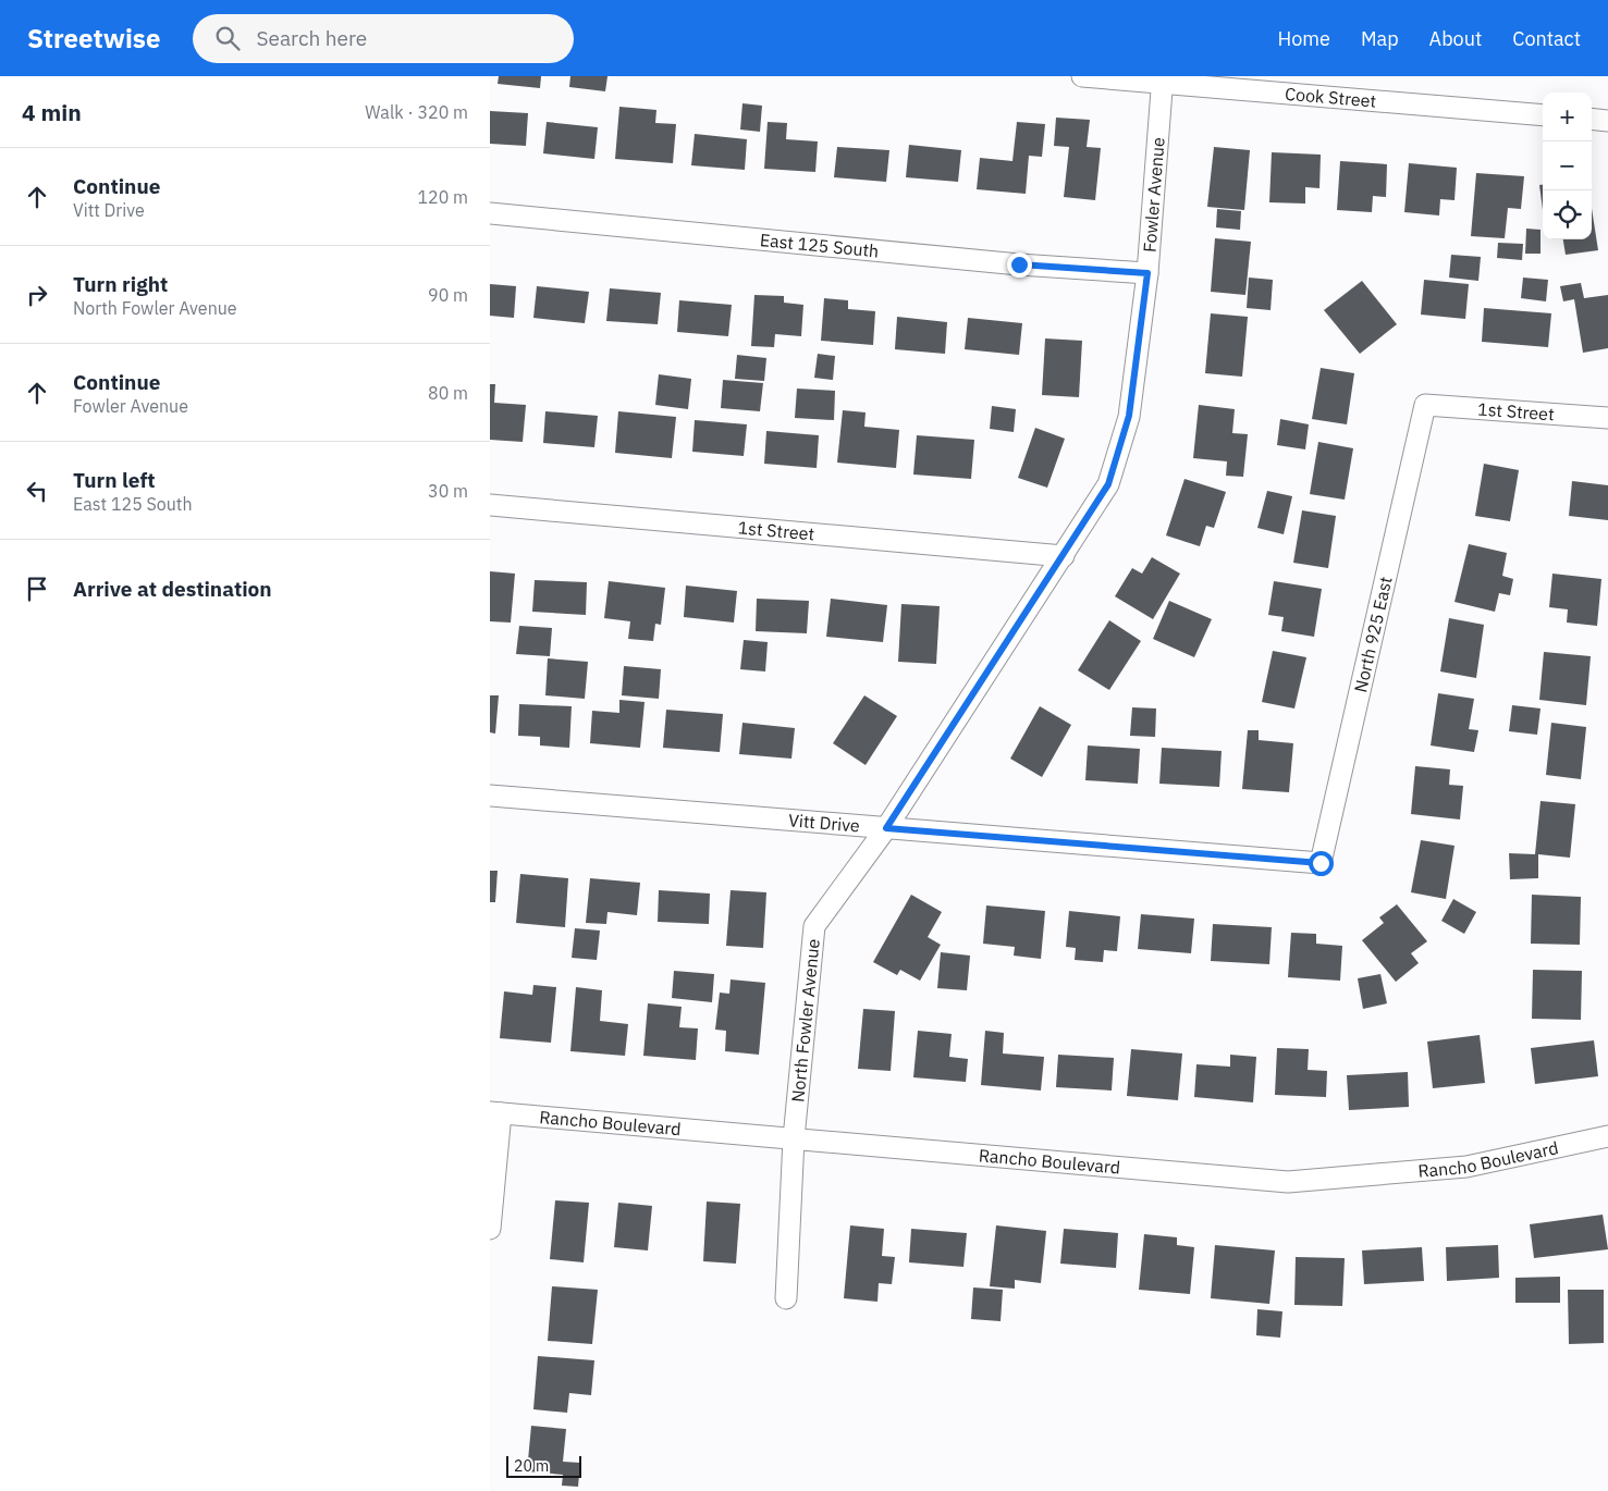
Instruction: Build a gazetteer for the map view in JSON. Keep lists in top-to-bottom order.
{
  "streets": {
    "street": [
      "Cook Street",
      "Fowler Avenue",
      "East 125 South",
      "1st Street",
      "North 925 East",
      "Vitt Drive",
      "North Fowler Avenue",
      "Rancho Boulevard"
    ]
  },
  "crossings": [
    ["Cook Street", "Fowler Avenue"],
    ["Fowler Avenue", "East 125 South"],
    ["Fowler Avenue", "1st Street"],
    ["Fowler Avenue", "North Fowler Avenue"],
    ["1st Street", "North 925 East"],
    ["1st Street", "North Fowler Avenue"],
    ["North 925 East", "Vitt Drive"],
    ["Vitt Drive", "North Fowler Avenue"],
    ["North Fowler Avenue", "Rancho Boulevard"]
  ],
  "scale_bar": "20 m",
  "page": {
    "header": "Streetwise",
    "search": "Search here",
    "nav": [
      "Home",
      "Map",
      "About",
      "Contact"
    ],
    "heading": ["4 min", "Walk · 320 m"],
    "map_buttons": ["+", "−"],
    "list": [
      ["Continue", "Vitt Drive", "120 m"],
      ["Turn right", "North Fowler Avenue", "90 m"],
      ["Continue", "Fowler Avenue", "80 m"],
      ["Turn left", "East 125 South", "30 m"],
      "Arrive at destination"
    ],
    "scale": "20 m"
  }
}
